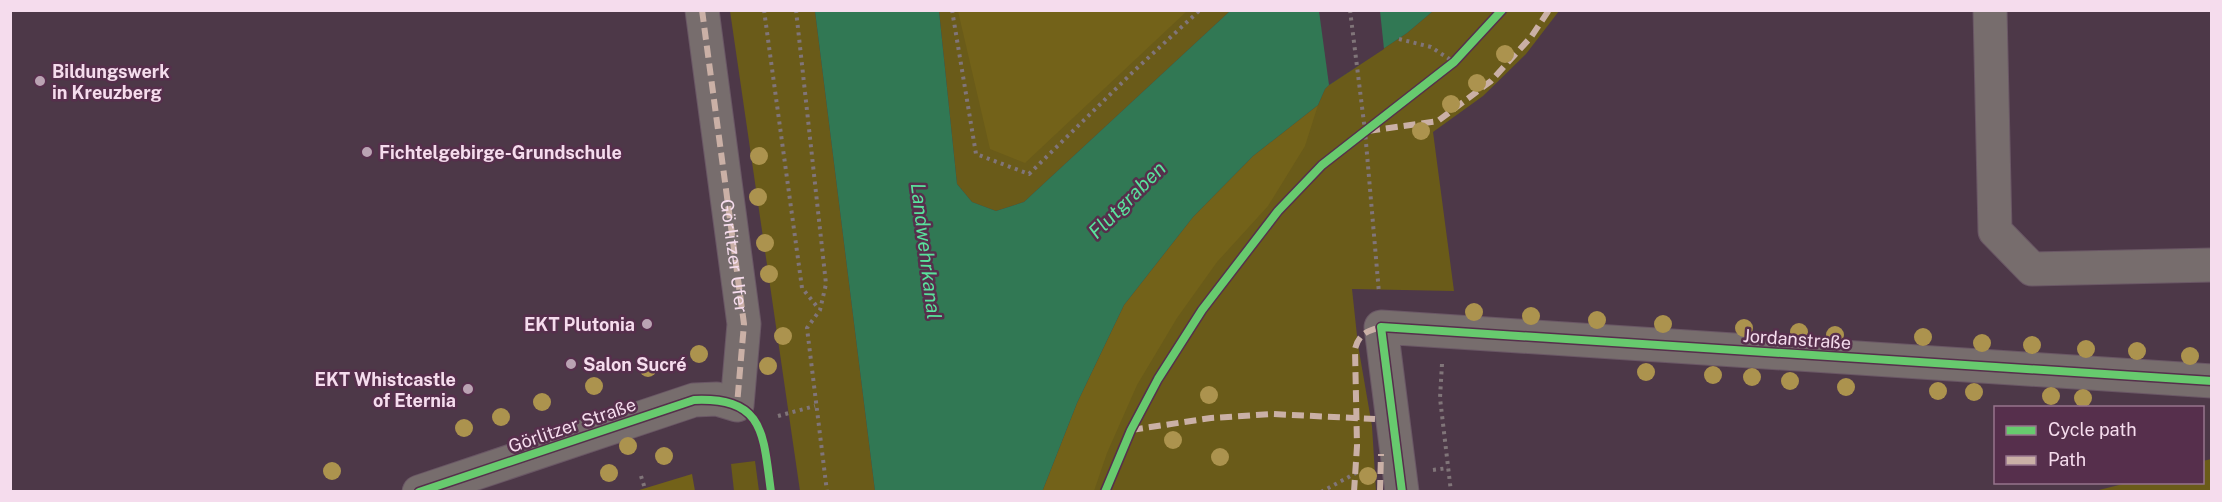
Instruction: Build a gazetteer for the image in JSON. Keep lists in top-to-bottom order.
{
  "streets": {
    "street": ["Görlitzer Ufer", "Jordanstraße", "Görlitzer Straße"]
  },
  "crossings": [
    ["Görlitzer Ufer", "Görlitzer Straße"]
  ],
  "water": ["Flutgraben", "Landwehrkanal"],
  "places": [
    "Bildungswerk in Kreuzberg",
    "Fichtelgebirge-Grundschule",
    "EKT Plutonia",
    "Salon Sucré",
    "EKT Whistcastle of Eternia"
  ],
  "legend": ["Cycle path", "Path"]
}
